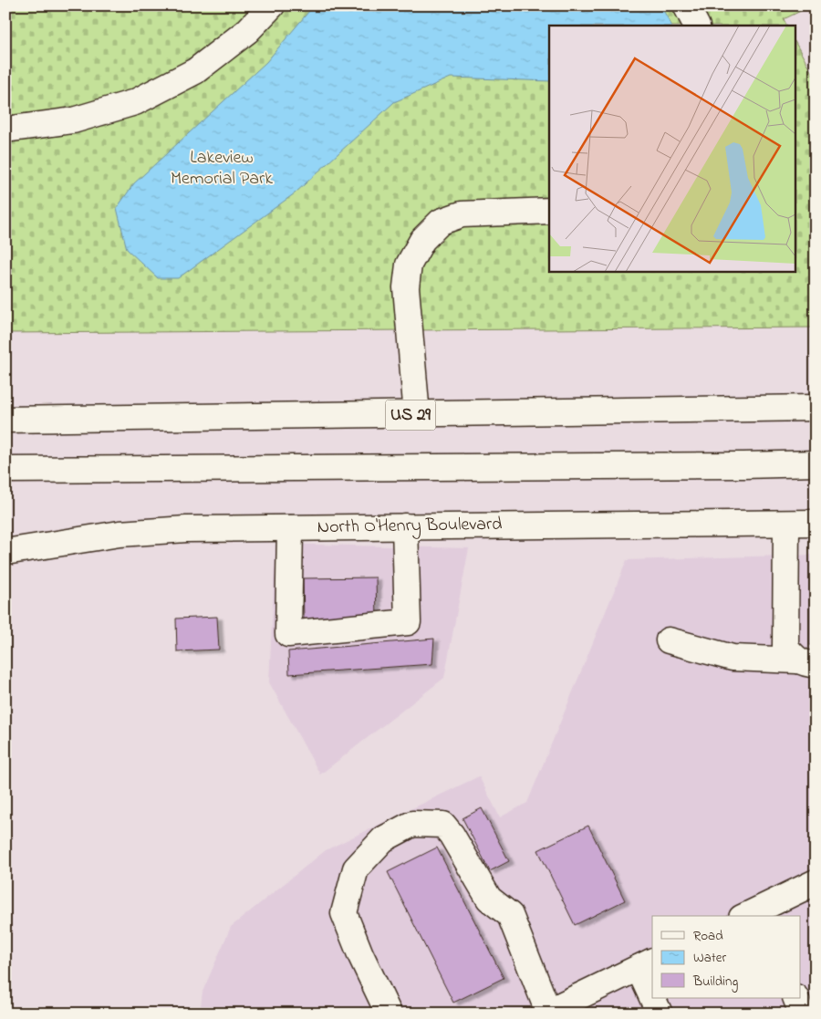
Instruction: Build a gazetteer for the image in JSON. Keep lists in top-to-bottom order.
{
  "streets": {
    "main road": ["US 29", "North O'Henry Boulevard"]
  },
  "parks": ["Lakeview Memorial Park"],
  "legend": ["Road", "Water", "Building"]
}
